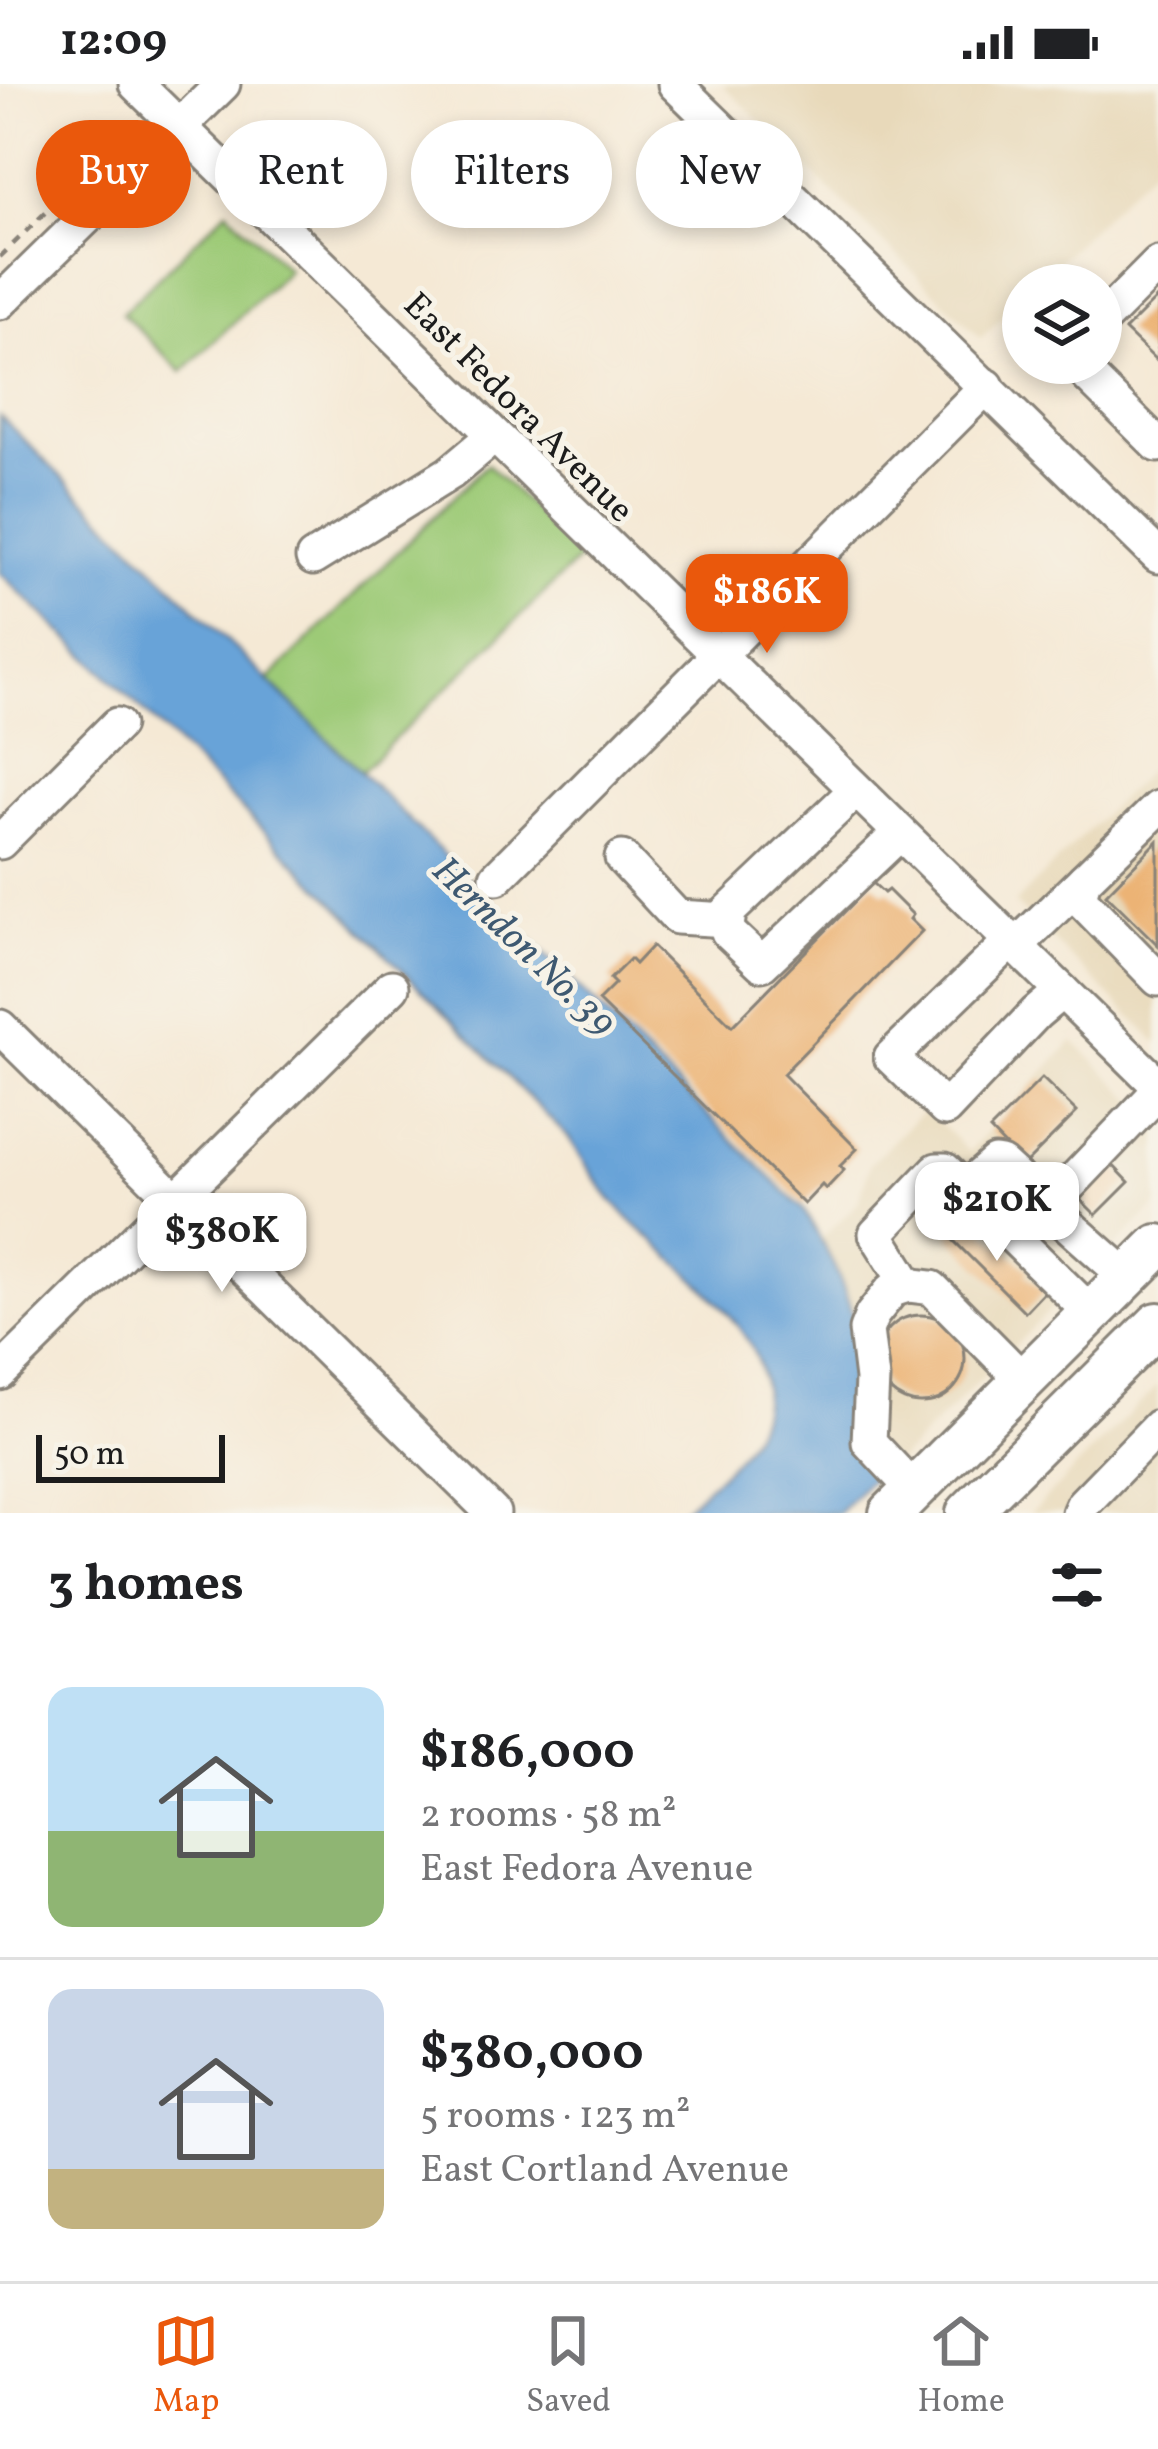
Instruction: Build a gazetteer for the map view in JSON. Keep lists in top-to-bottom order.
{
  "streets": {
    "street": ["East Fedora Avenue"]
  },
  "water": ["Herndon No. 39"],
  "scale_bar": "50 m",
  "page": {
    "status": "12:09",
    "chip": [
      "Buy",
      "Rent",
      "Filters",
      "New"
    ],
    "price": ["$186K", "$210K", "$380K"],
    "scale": "50 m",
    "heading": "3 homes",
    "list": [
      {
        "name": "$186,000",
        "note": "2 rooms · 58 m² · East Fedora Avenue"
      },
      {
        "name": "$380,000",
        "note": "5 rooms · 123 m² · East Cortland Avenue"
      }
    ],
    "tabs": ["Map", "Saved", "Home"]
  }
}
